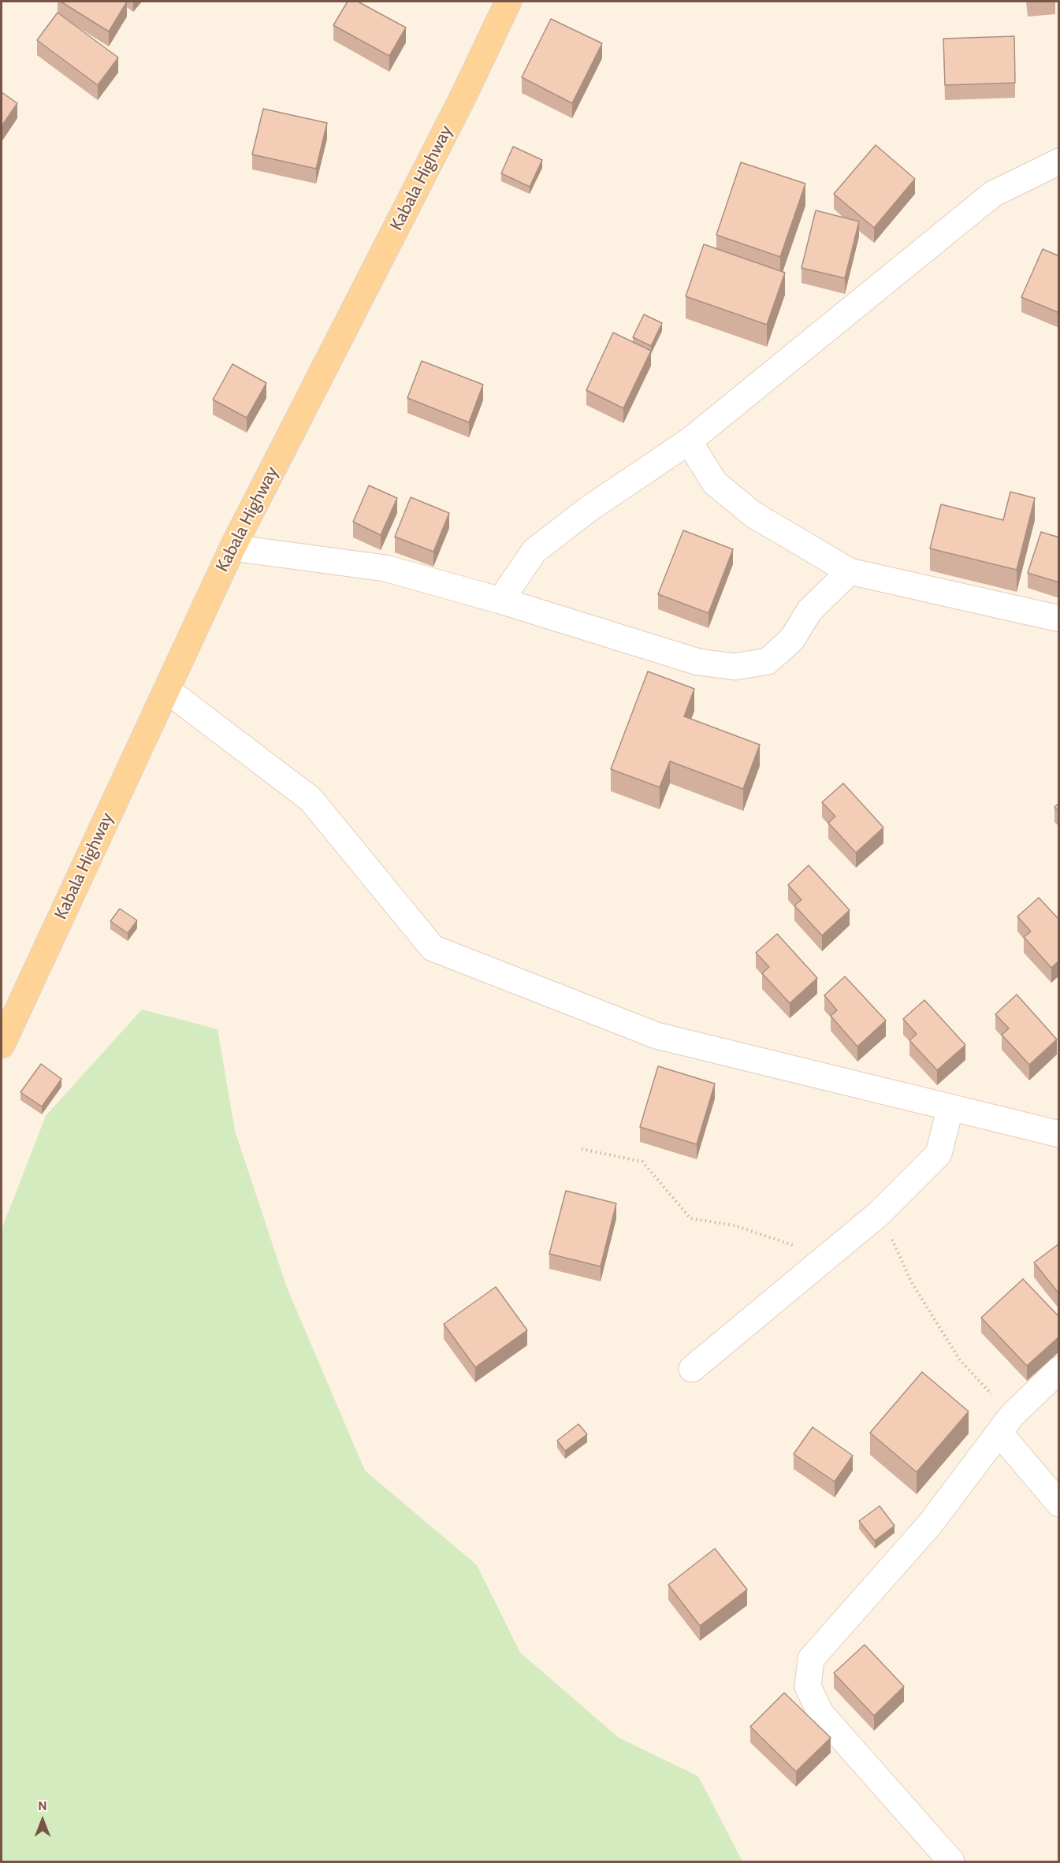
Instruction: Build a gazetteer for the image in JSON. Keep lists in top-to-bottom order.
{
  "streets": {
    "main road": ["Kabala Highway"]
  },
  "north": "top"
}
